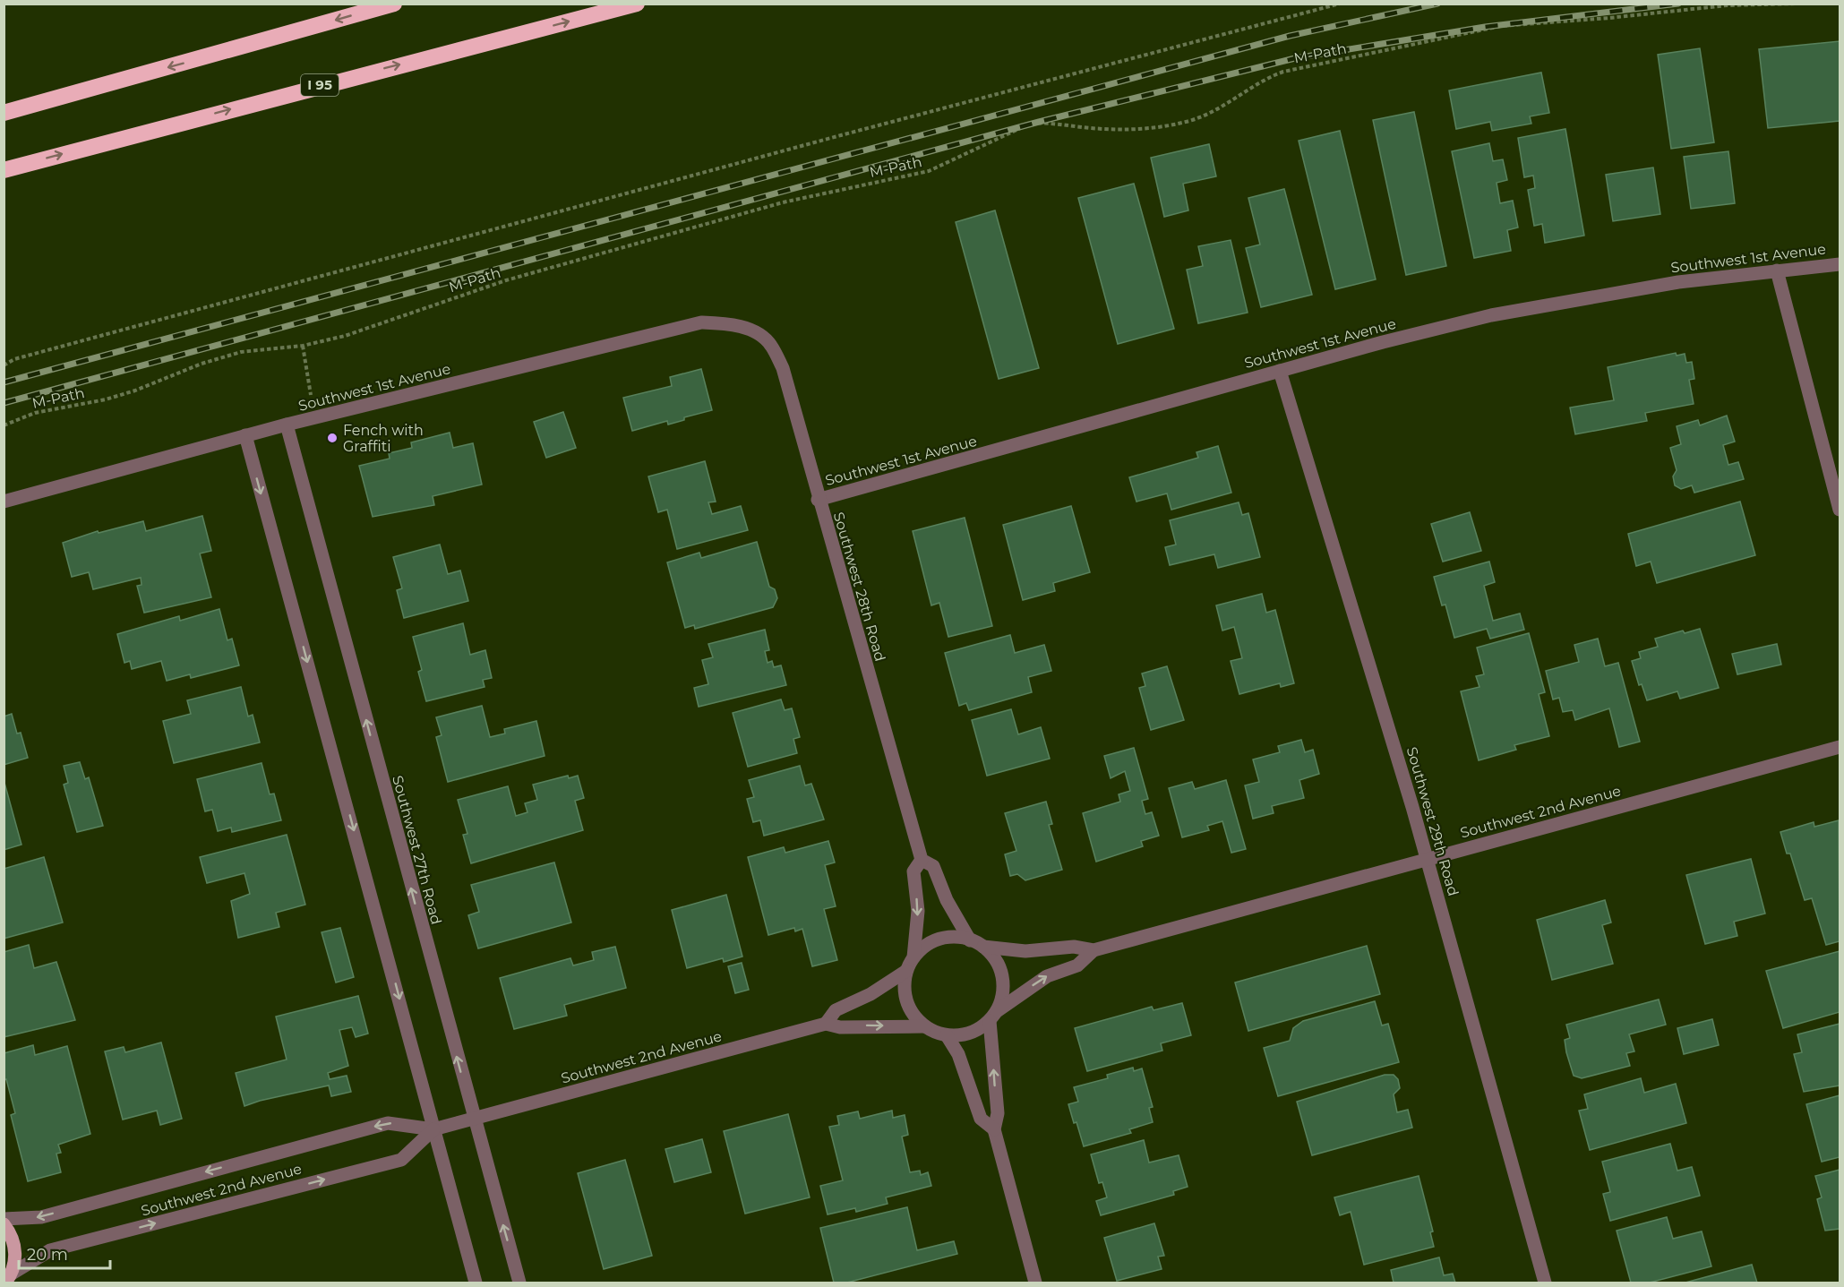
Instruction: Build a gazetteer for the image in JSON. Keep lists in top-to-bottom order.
{
  "streets": {
    "highway": ["I 95"],
    "street": [
      "Southwest 1st Avenue",
      "Southwest 28th Road",
      "Southwest 2nd Avenue",
      "Southwest 29th Road",
      "Southwest 27th Road"
    ],
    "path": ["M-Path"]
  },
  "crossings": [
    ["Southwest 1st Avenue", "Southwest 28th Road"],
    ["Southwest 1st Avenue", "Southwest 29th Road"],
    ["Southwest 1st Avenue", "Southwest 27th Road"],
    ["Southwest 28th Road", "Southwest 2nd Avenue"],
    ["Southwest 2nd Avenue", "Southwest 29th Road"],
    ["Southwest 2nd Avenue", "Southwest 27th Road"]
  ],
  "places": ["Fench with Graffiti"],
  "scale_bar": "20 m"
}
